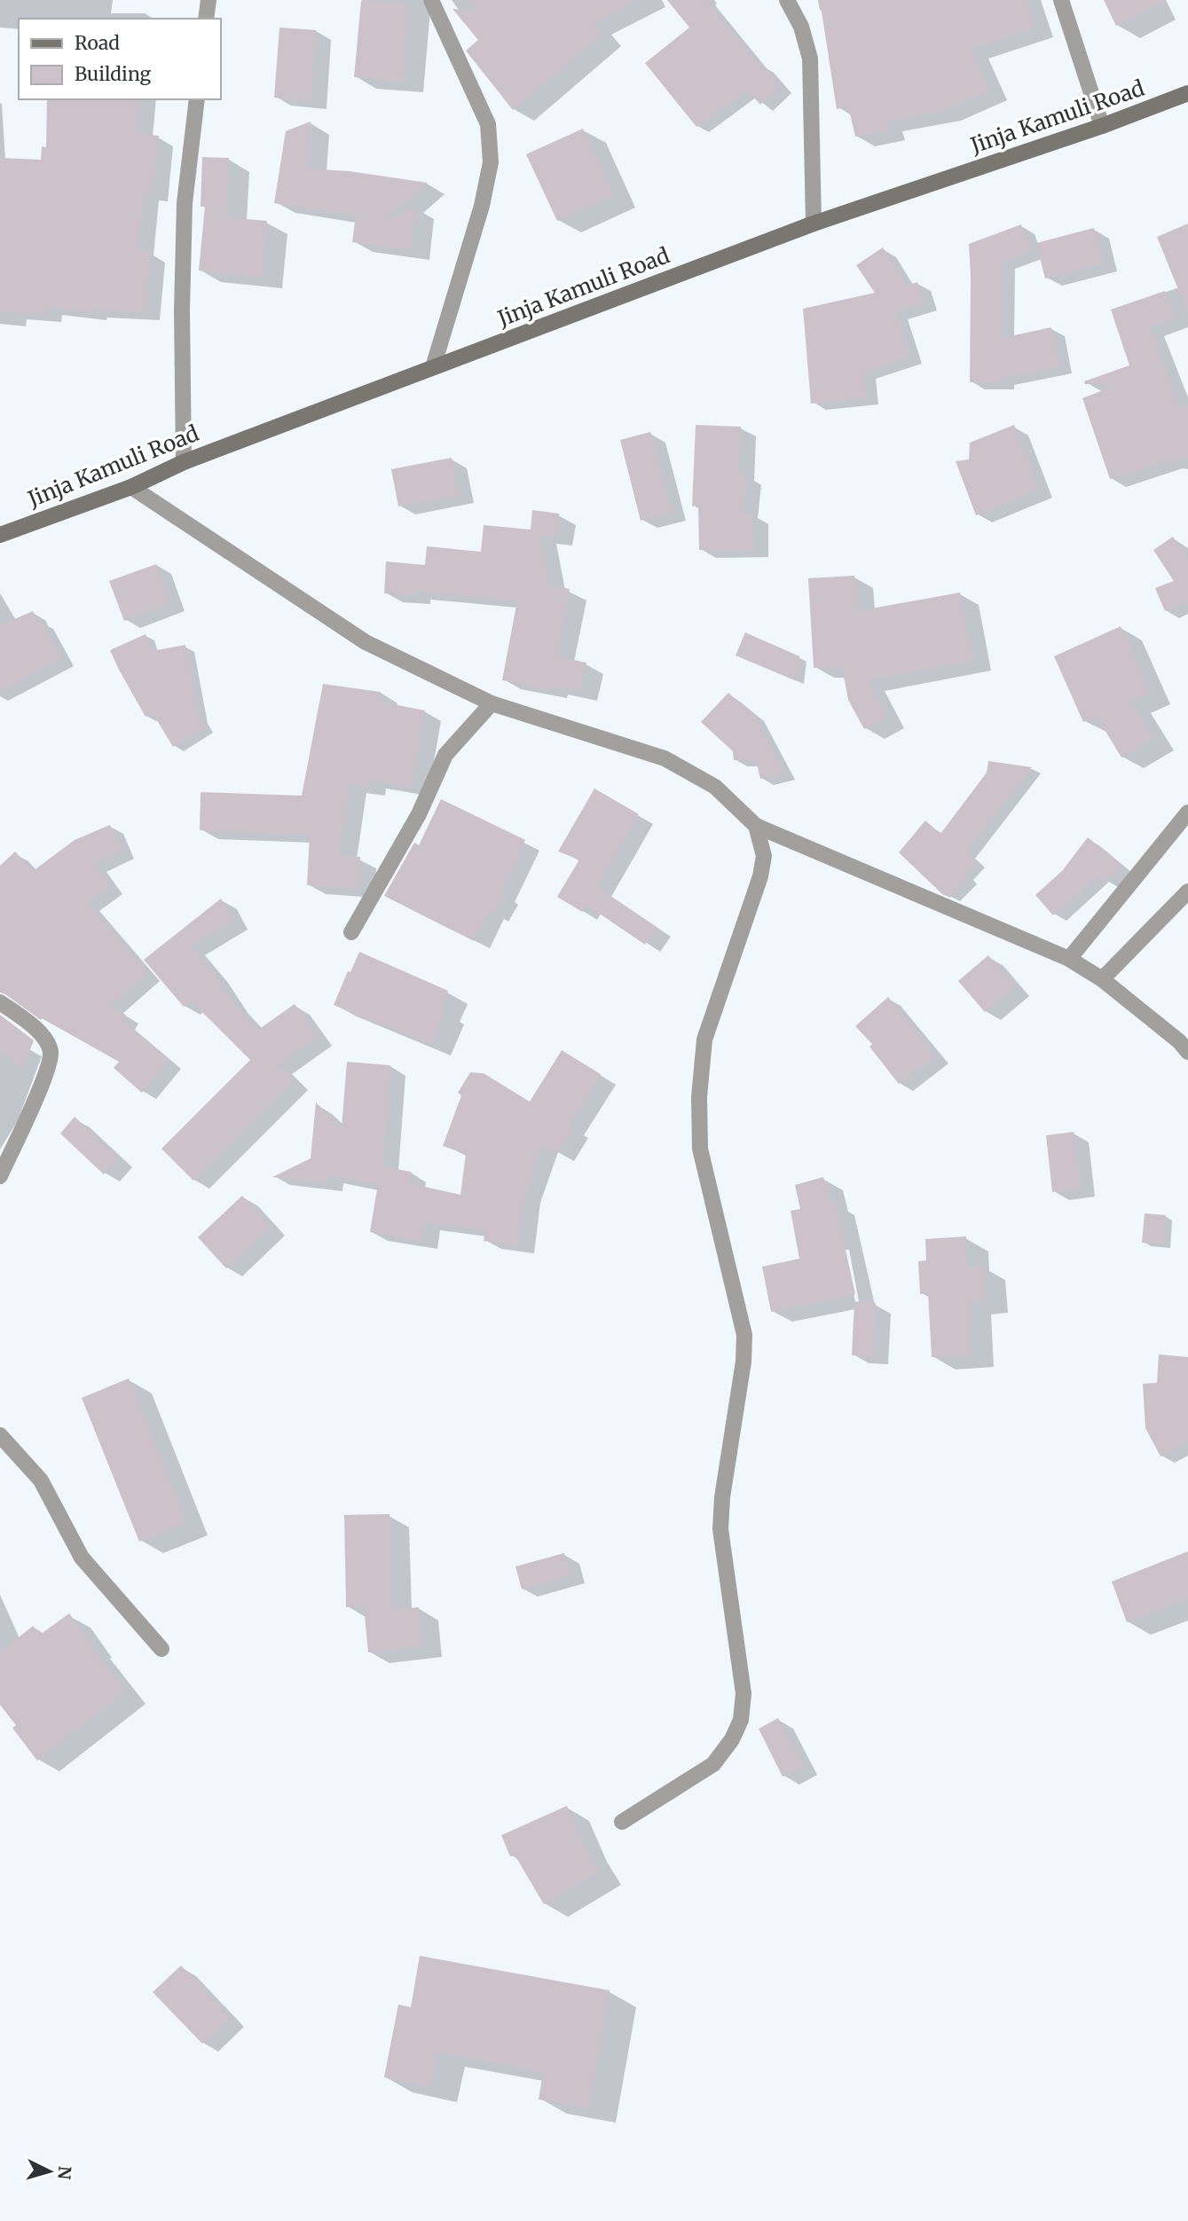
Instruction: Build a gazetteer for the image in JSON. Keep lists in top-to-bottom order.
{
  "streets": {
    "main road": ["Jinja Kamuli Road"]
  },
  "legend": ["Road", "Building"],
  "north": "right"
}
